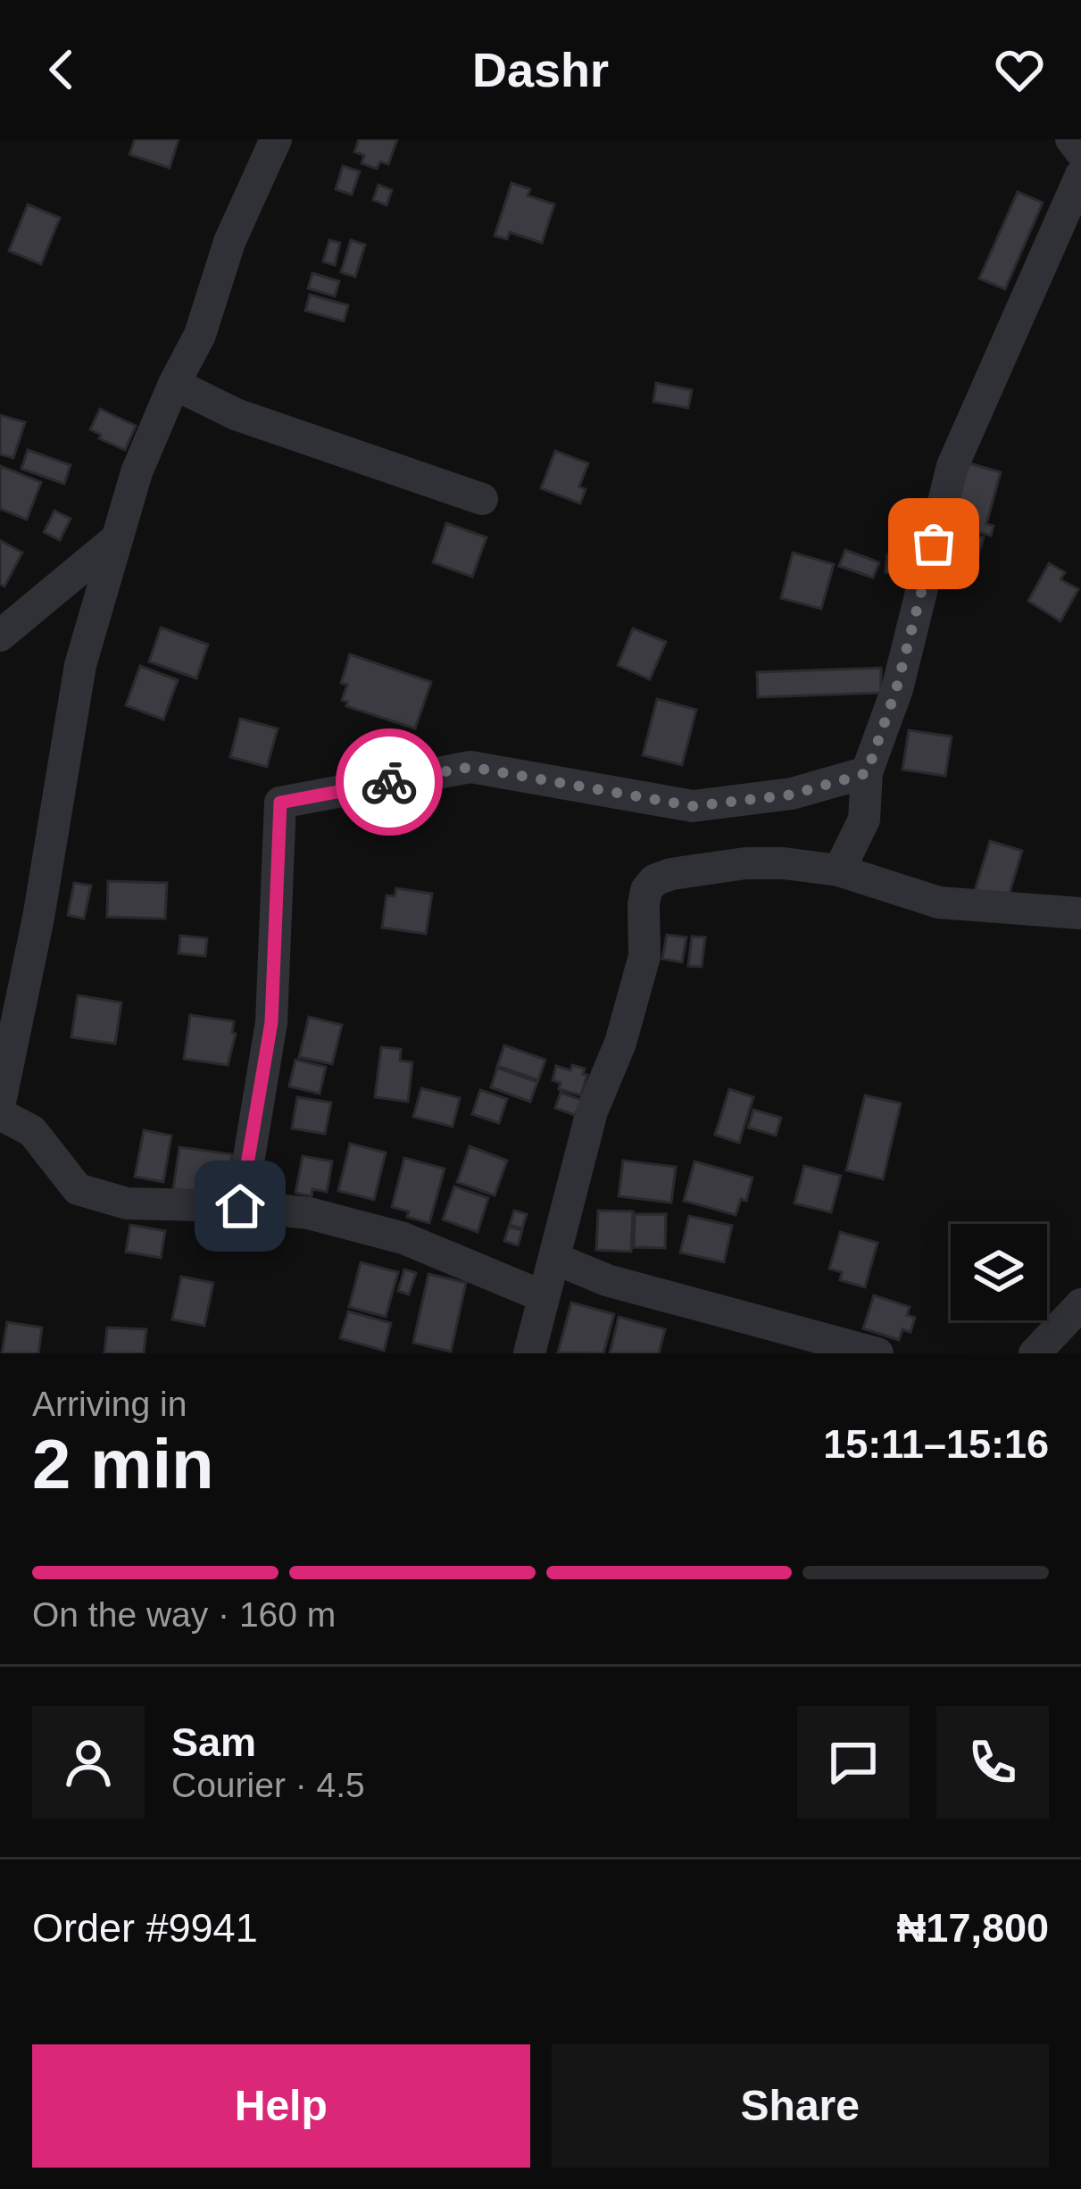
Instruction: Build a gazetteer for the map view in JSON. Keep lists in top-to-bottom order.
{
  "page": {
    "header": "Dashr",
    "heading": ["2 min", "Arriving in", "15:11–15:16"],
    "panel": [
      "Sam",
      "Courier · 4.5",
      "Order #9941",
      "₦17,800"
    ],
    "bar": "On the way · 160 m",
    "buttons": ["Help", "Share"]
  }
}
